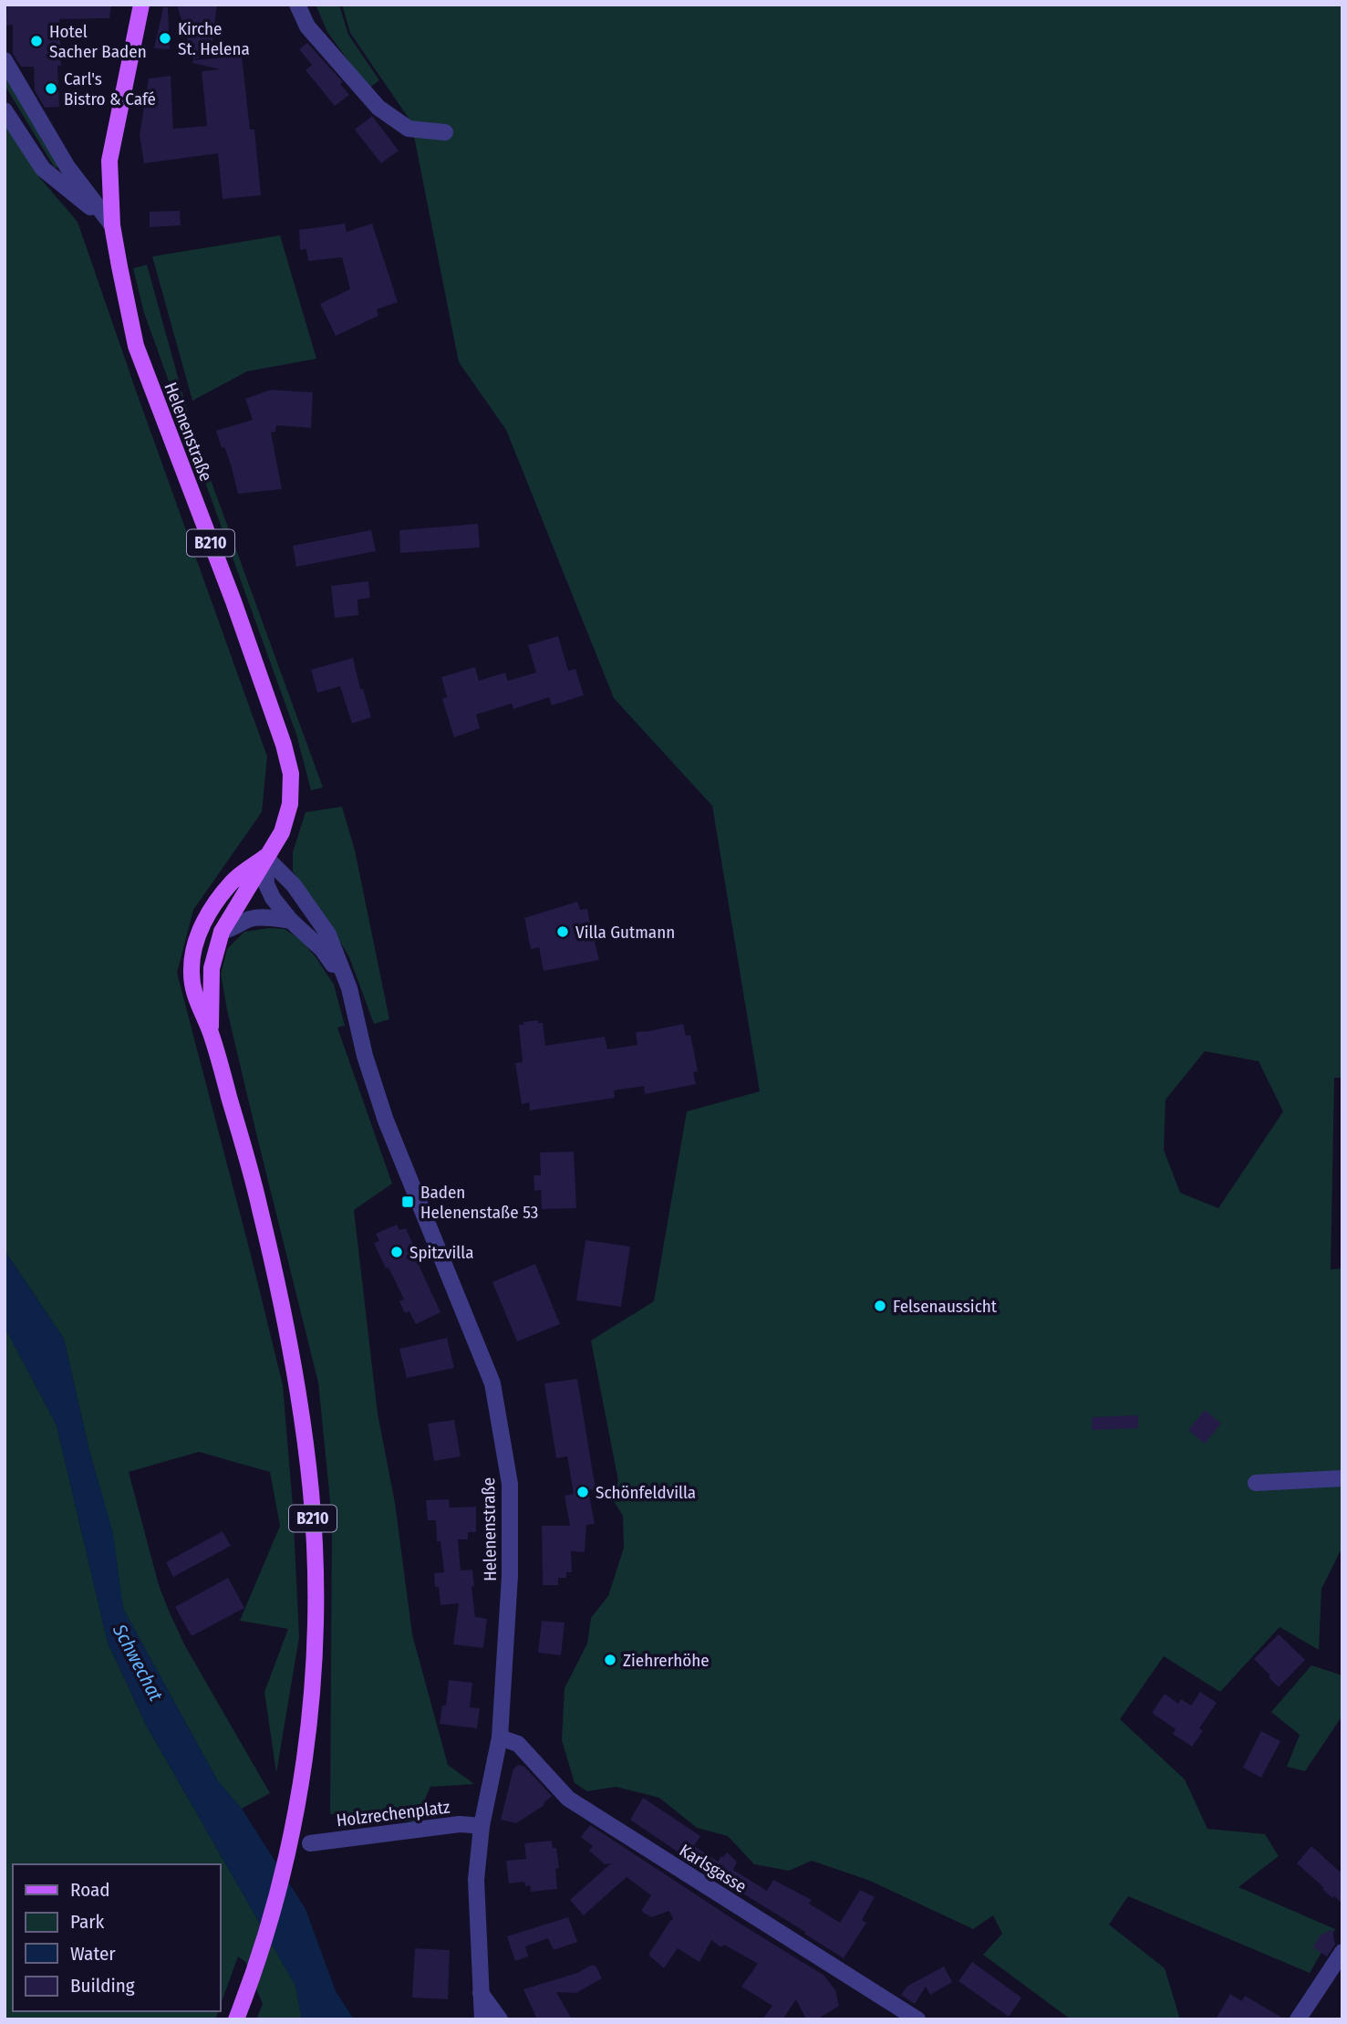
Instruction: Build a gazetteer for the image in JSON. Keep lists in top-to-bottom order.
{
  "streets": {
    "main road": ["Helenenstraße", "B210"],
    "street": ["Holzrechenplatz", "Karlsgasse"]
  },
  "crossings": [
    ["Helenenstraße", "B210"],
    ["Helenenstraße", "Holzrechenplatz"],
    ["Helenenstraße", "Karlsgasse"]
  ],
  "water": ["Schwechat"],
  "places": {
    "other": [
      "Kirche St. Helena",
      "Hotel Sacher Baden",
      "Carl's Bistro & Café",
      "Villa Gutmann",
      "Spitzvilla",
      "Felsenaussicht",
      "Schönfeldvilla",
      "Ziehrerhöhe"
    ],
    "transit": ["Baden Helenenstaße 53"]
  },
  "legend": [
    "Road",
    "Park",
    "Water",
    "Building"
  ]
}
